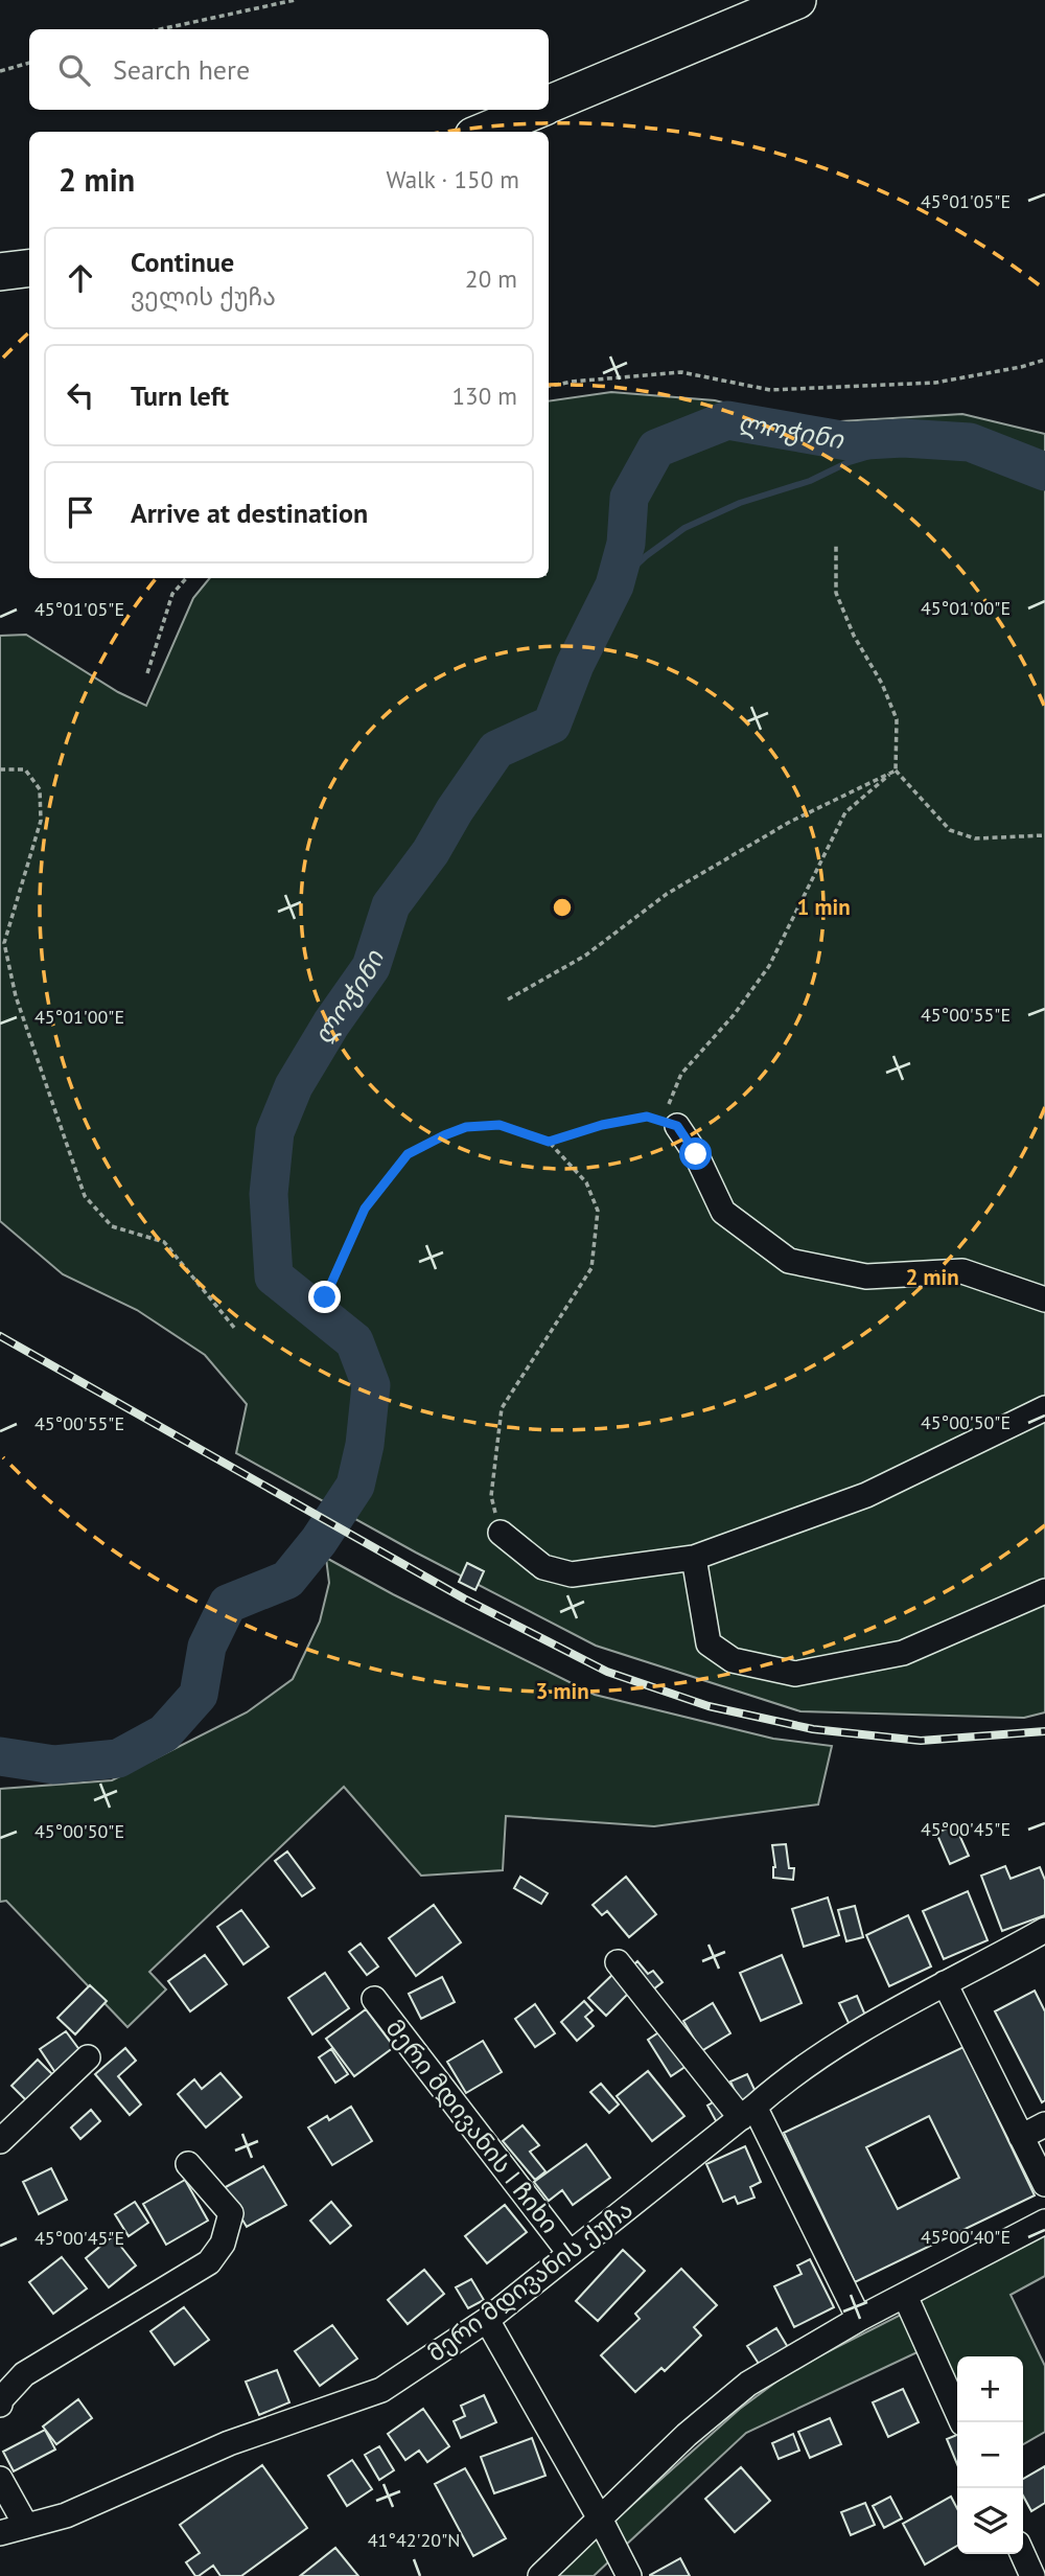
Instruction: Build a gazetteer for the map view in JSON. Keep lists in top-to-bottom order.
{
  "streets": {
    "street": ["მერი მდივანის I ჩიხი", "მერი მდივანის ქუჩა"]
  },
  "crossings": [
    ["მერი მდივანის I ჩიხი", "მერი მდივანის ქუჩა"]
  ],
  "water": ["ლოჭინი"],
  "page": {
    "search": "Search here",
    "heading": ["2 min", "Walk · 150 m"],
    "list": [
      ["Continue", "ველის ქუჩა", "20 m"],
      ["Turn left", "130 m"],
      "Arrive at destination"
    ],
    "map_buttons": ["+", "−"]
  },
  "coordinates": [
    "45°01'05\"E",
    "45°01'00\"E",
    "45°00'55\"E",
    "45°00'50\"E",
    "45°00'45\"E",
    "45°00'40\"E",
    "41°42'20\"N"
  ],
  "rings": ["1 min", "2 min", "3 min"]
}
